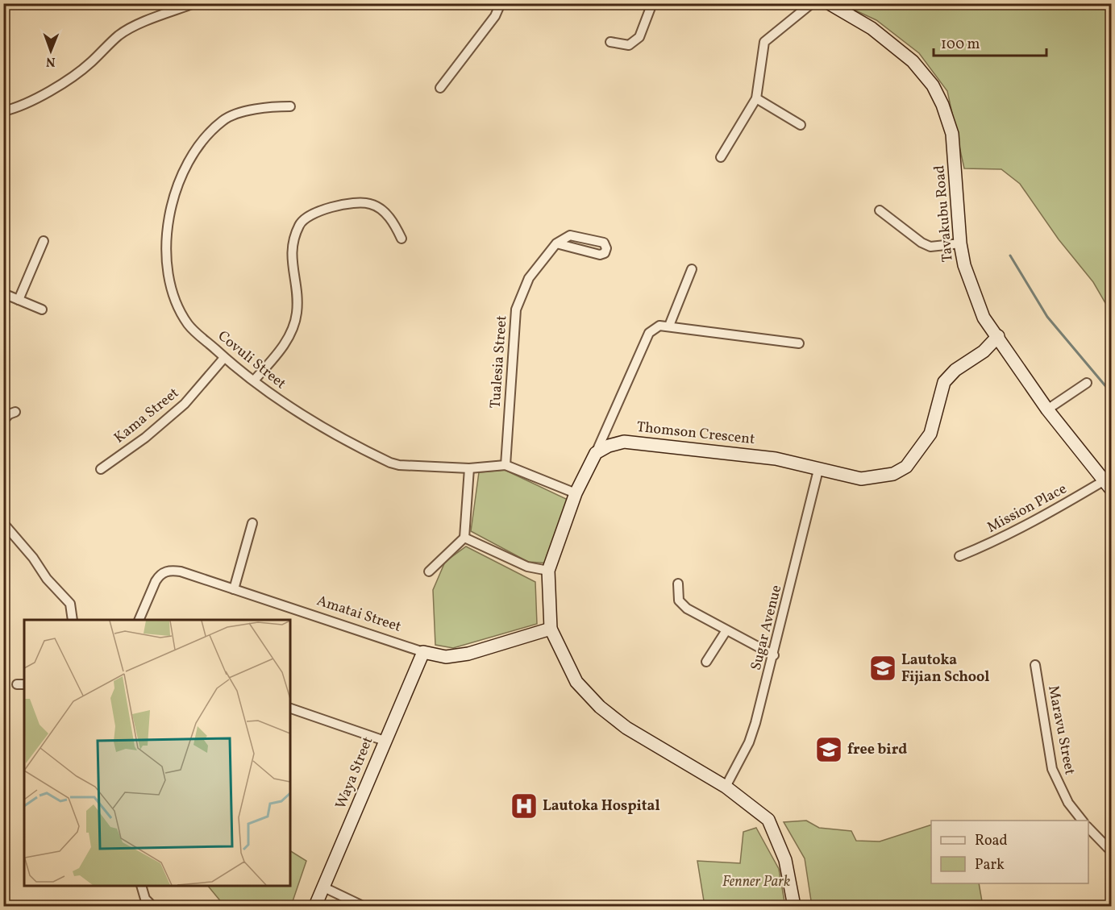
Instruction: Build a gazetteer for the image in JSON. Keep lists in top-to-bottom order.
{
  "streets": {
    "main road": [
      "Tavakubu Road",
      "Thomson Crescent",
      "Amatai Street",
      "Waya Street"
    ],
    "street": [
      "Covuli Street",
      "Tualesia Street",
      "Kama Street",
      "Mission Place",
      "Sugar Avenue",
      "Maravu Street"
    ]
  },
  "crossings": [
    ["Tavakubu Road", "Thomson Crescent"],
    ["Tavakubu Road", "Mission Place"],
    ["Covuli Street", "Tualesia Street"],
    ["Covuli Street", "Kama Street"],
    ["Thomson Crescent", "Sugar Avenue"],
    ["Amatai Street", "Waya Street"]
  ],
  "parks": ["Fenner Park"],
  "places": {
    "school or university": ["Lautoka Fijian School", "free bird"],
    "hospital": ["Lautoka Hospital"]
  },
  "legend": ["Road", "Park"],
  "scale_bar": "100 m",
  "north": "bottom"
}
